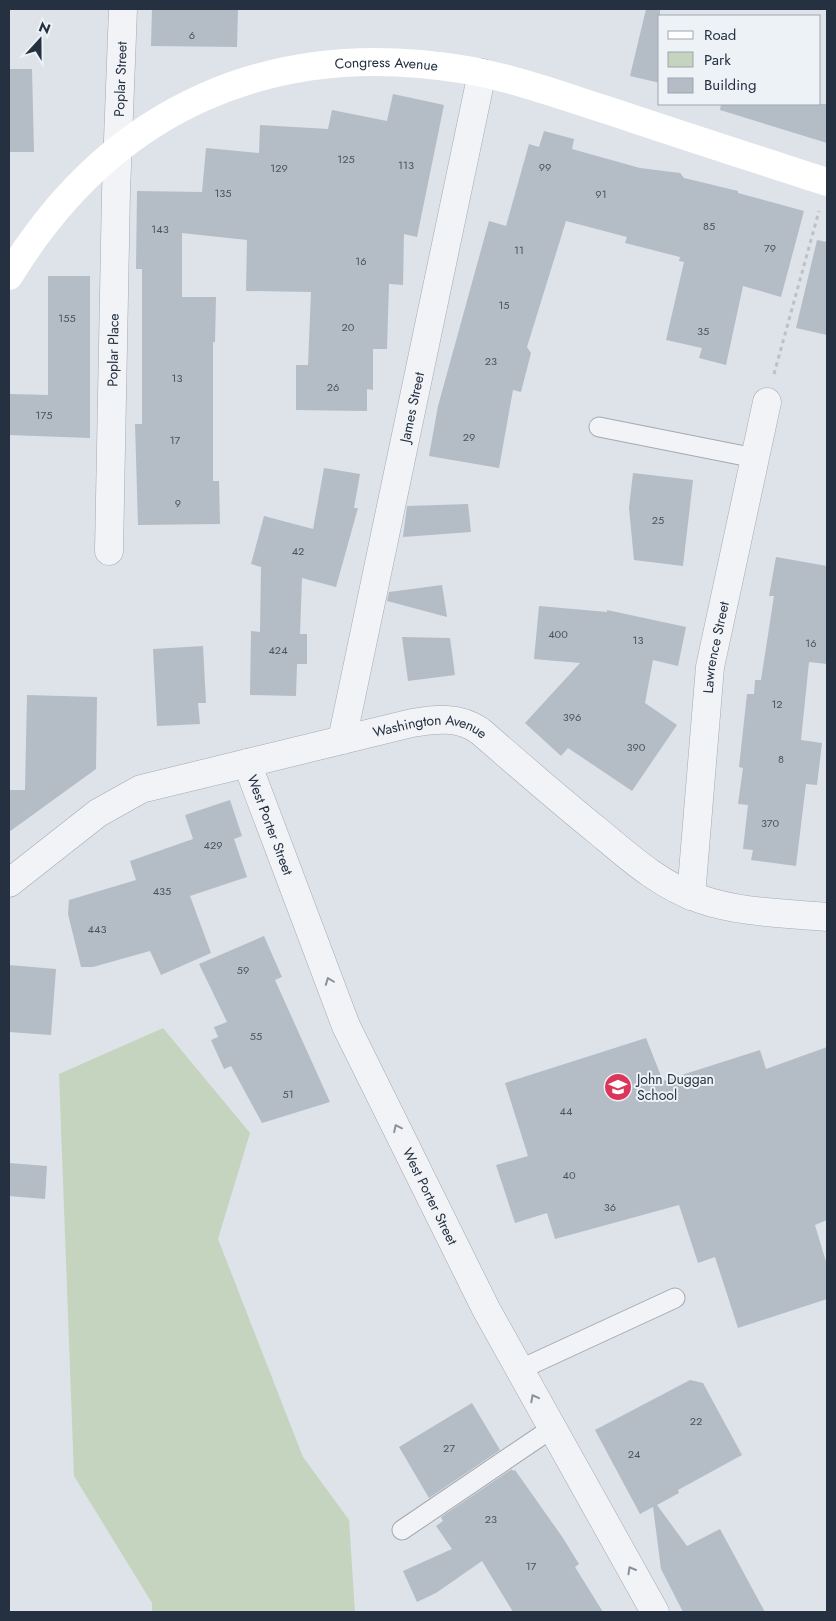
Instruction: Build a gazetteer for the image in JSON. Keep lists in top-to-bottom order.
{
  "streets": {
    "street": [
      "Congress Avenue",
      "Poplar Street",
      "Poplar Place",
      "James Street",
      "Lawrence Street",
      "Washington Avenue",
      "West Porter Street"
    ]
  },
  "crossings": [
    ["Congress Avenue", "Poplar Street"],
    ["Congress Avenue", "Poplar Place"],
    ["Congress Avenue", "James Street"],
    ["Poplar Street", "Poplar Place"],
    ["James Street", "Washington Avenue"],
    ["Lawrence Street", "Washington Avenue"],
    ["Washington Avenue", "West Porter Street"]
  ],
  "one_way": ["West Porter Street"],
  "places": {
    "school or university": ["John Duggan School"]
  },
  "house_numbers": [
    "6",
    "125",
    "113",
    "99",
    "129",
    "135",
    "91",
    "85",
    "143",
    "79",
    "11",
    "16",
    "15",
    "155",
    "20",
    "35",
    "23",
    "13",
    "26",
    "175",
    "29",
    "17",
    "9",
    "25",
    "42",
    "400",
    "13",
    "16",
    "424",
    "12",
    "396",
    "390",
    "8",
    "370",
    "429",
    "435",
    "443",
    "59",
    "55",
    "51",
    "44",
    "40",
    "36",
    "22",
    "27",
    "24",
    "23",
    "17"
  ],
  "legend": ["Road", "Park", "Building"],
  "north": "top"
}
